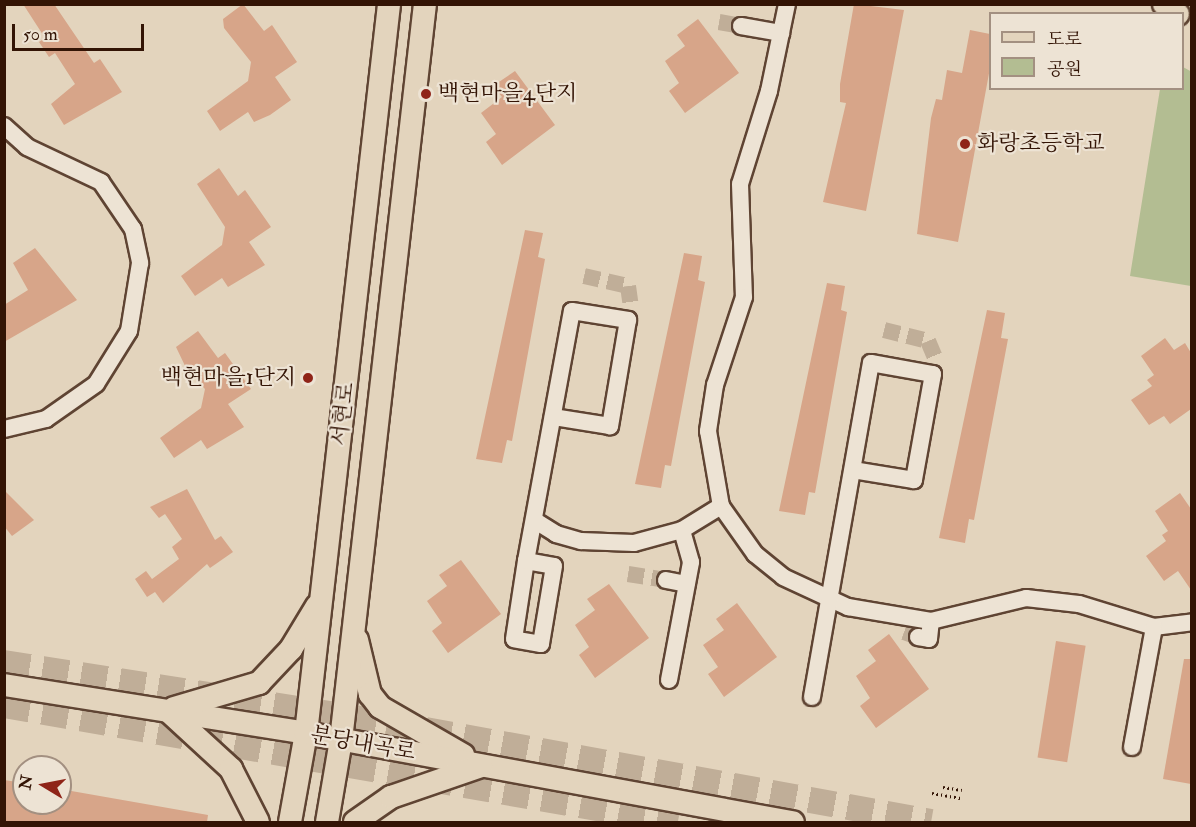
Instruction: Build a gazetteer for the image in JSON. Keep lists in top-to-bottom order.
{
  "streets": {
    "main road": ["서현로", "분당내곡로"]
  },
  "crossings": [
    ["서현로", "분당내곡로"]
  ],
  "places": ["백현마을4단지", "화랑초등학교", "백현마을1단지"],
  "legend": ["도로", "공원"],
  "scale_bar": "50 m",
  "north": "left"
}
